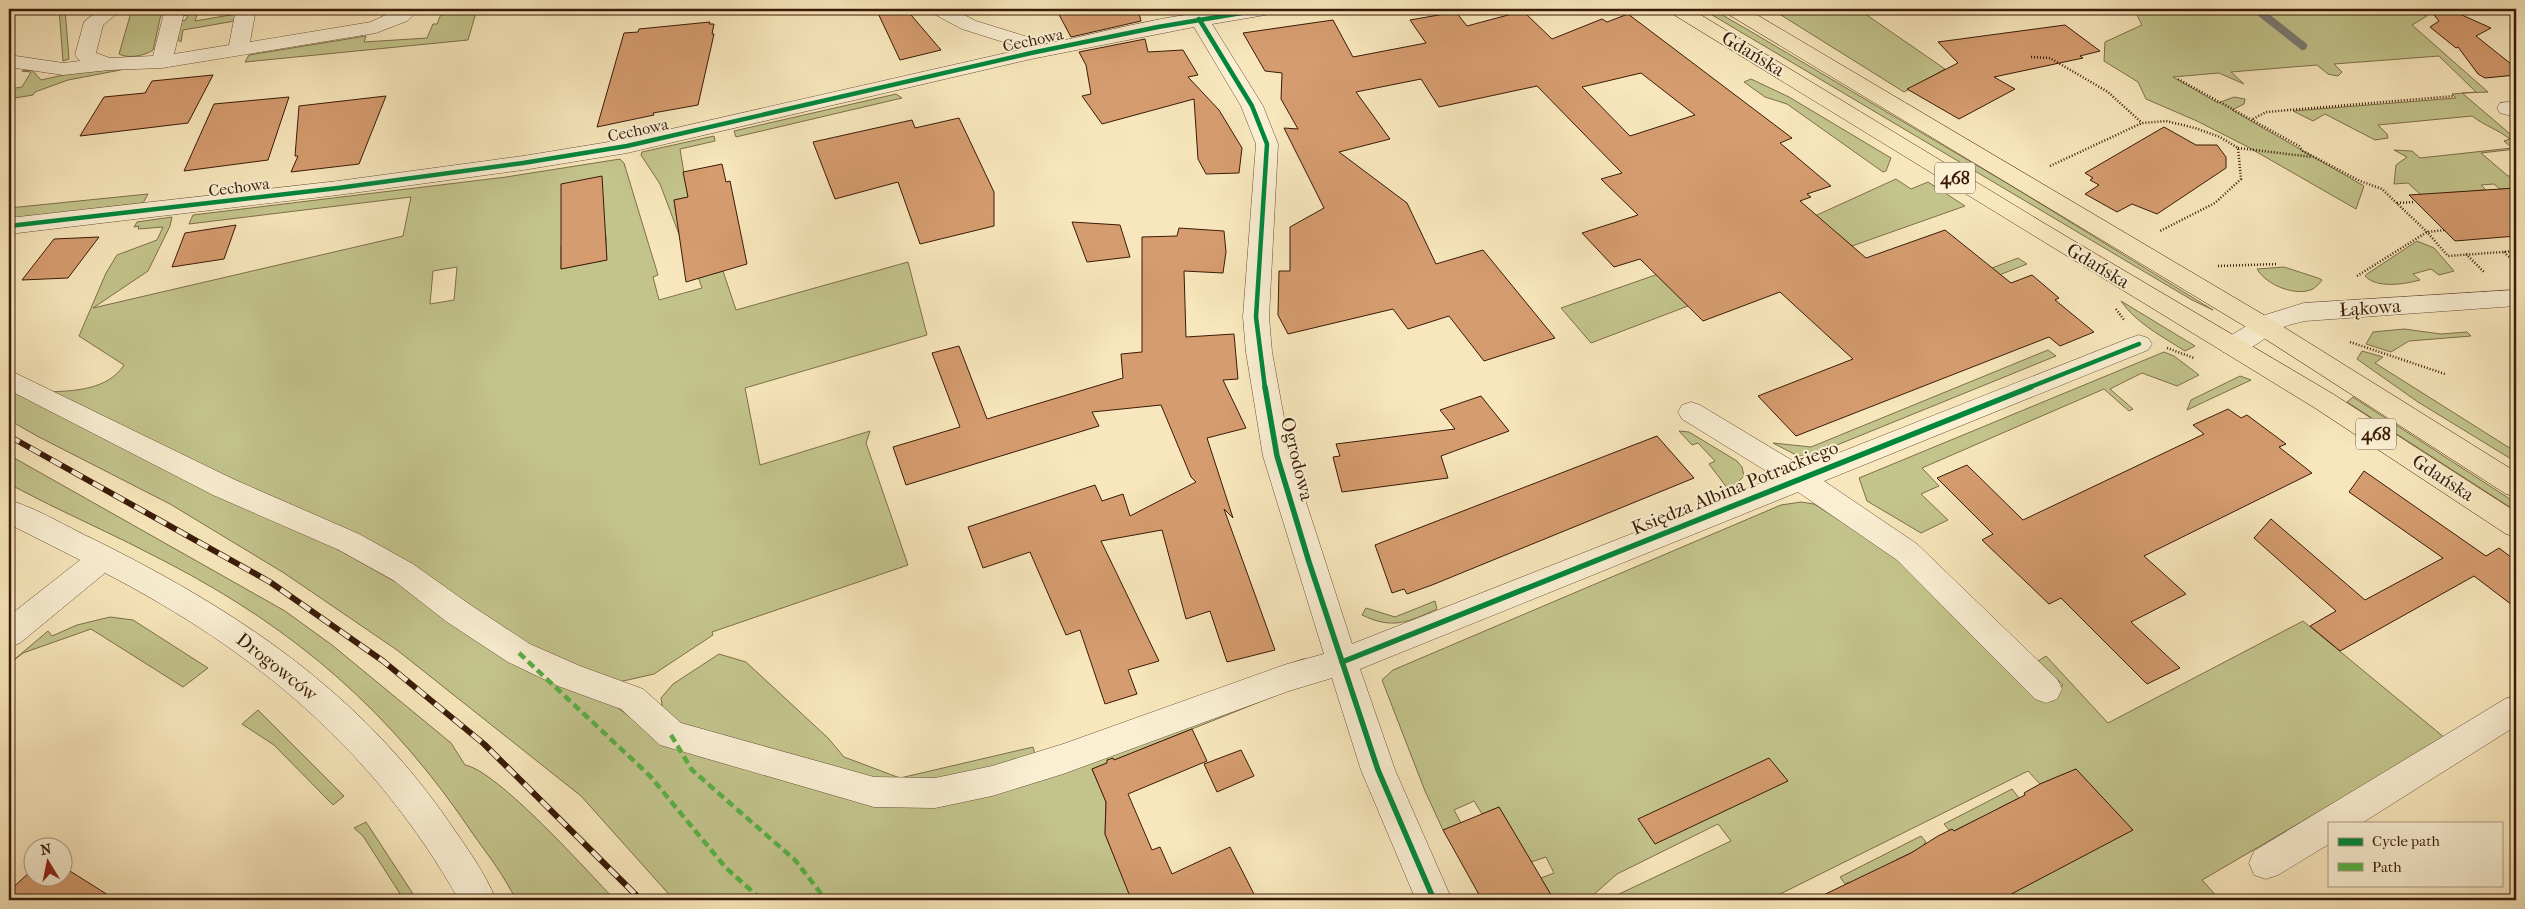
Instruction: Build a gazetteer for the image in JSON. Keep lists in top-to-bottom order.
{
  "streets": {
    "main road": ["Gdańska", "468"],
    "street": [
      "Cechowa",
      "Łąkowa",
      "Ogrodowa",
      "Księdza Albina Potrackiego",
      "Drogowców"
    ]
  },
  "crossings": [
    ["Cechowa", "Ogrodowa"],
    ["Gdańska", "Łąkowa"],
    ["Ogrodowa", "Księdza Albina Potrackiego"]
  ],
  "legend": ["Cycle path", "Path"],
  "north": "top"
}
